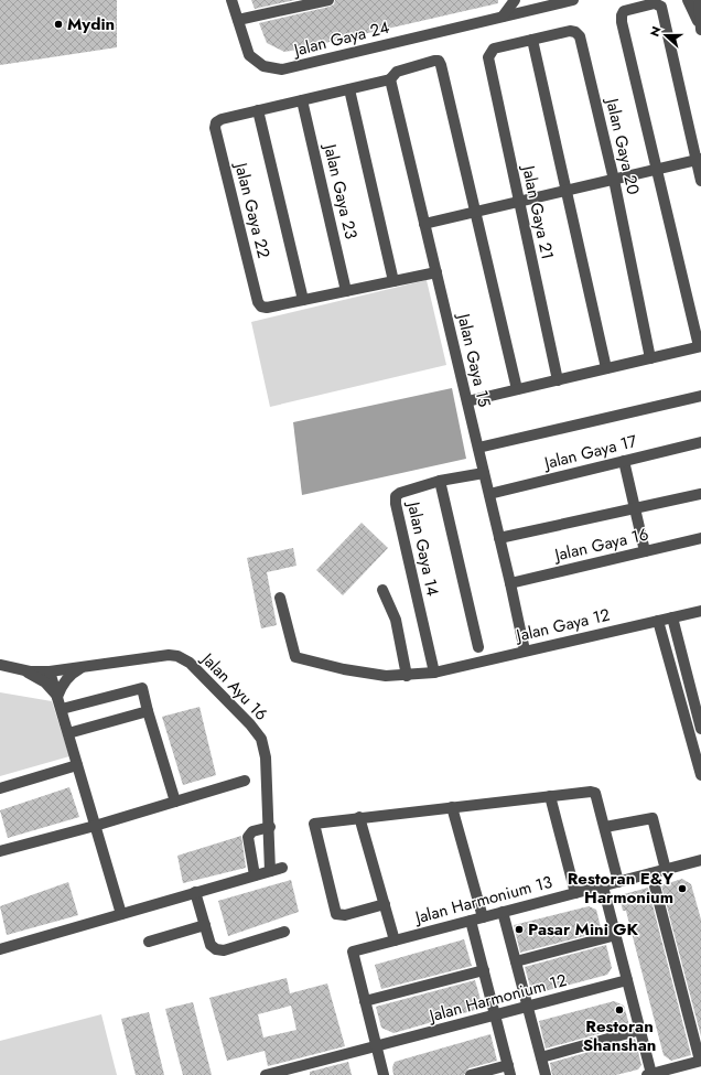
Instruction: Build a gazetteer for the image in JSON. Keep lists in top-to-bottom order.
{
  "streets": {
    "street": [
      "Jalan Gaya 24",
      "Jalan Gaya 20",
      "Jalan Gaya 23",
      "Jalan Gaya 22",
      "Jalan Gaya 21",
      "Jalan Gaya 15",
      "Jalan Gaya 17",
      "Jalan Gaya 16",
      "Jalan Gaya 14",
      "Jalan Gaya 12",
      "Jalan Ayu 16",
      "Jalan Harmonium 13",
      "Jalan Harmonium 12"
    ]
  },
  "crossings": [
    ["Jalan Gaya 20", "Jalan Gaya 21"],
    ["Jalan Gaya 23", "Jalan Gaya 22"],
    ["Jalan Gaya 22", "Jalan Gaya 15"],
    ["Jalan Gaya 15", "Jalan Gaya 17"],
    ["Jalan Gaya 15", "Jalan Gaya 16"],
    ["Jalan Gaya 15", "Jalan Gaya 14"],
    ["Jalan Gaya 15", "Jalan Gaya 12"],
    ["Jalan Gaya 14", "Jalan Gaya 12"]
  ],
  "places": [
    "Mydin",
    "Restoran E&Y Harmonium",
    "Pasar Mini GK",
    "Restoran Shanshan"
  ],
  "north": "left"
}
